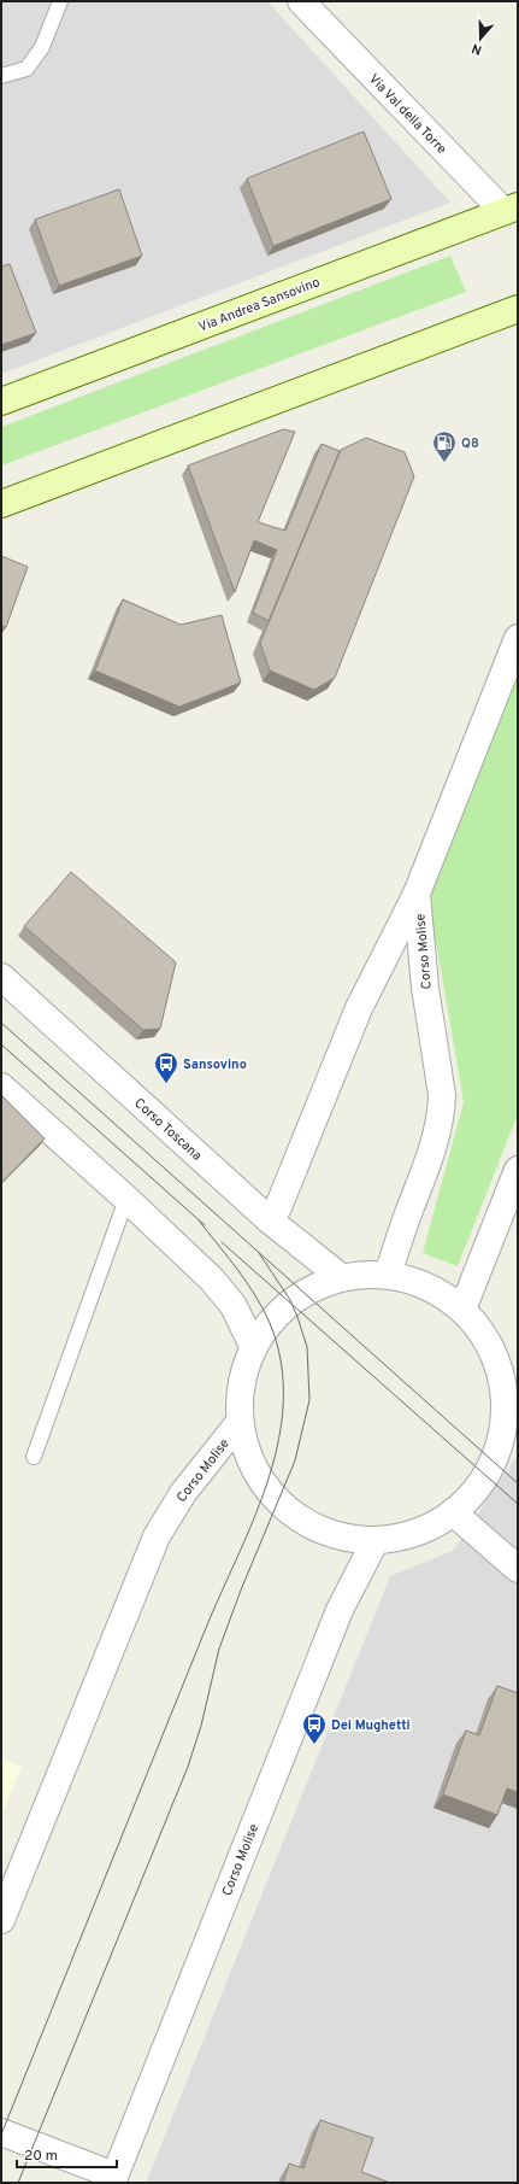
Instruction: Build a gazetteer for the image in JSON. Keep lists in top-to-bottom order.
{
  "streets": {
    "main road": ["Via Andrea Sansovino"],
    "street": ["Via Val della Torre", "Corso Molise", "Corso Toscana"]
  },
  "crossings": [
    ["Via Val della Torre", "Via Andrea Sansovino"]
  ],
  "places": {
    "fuel station": ["Q8"],
    "bus stop": ["Sansovino", "Dei Mughetti"]
  },
  "scale_bar": "20 m",
  "north": "bottom"
}
